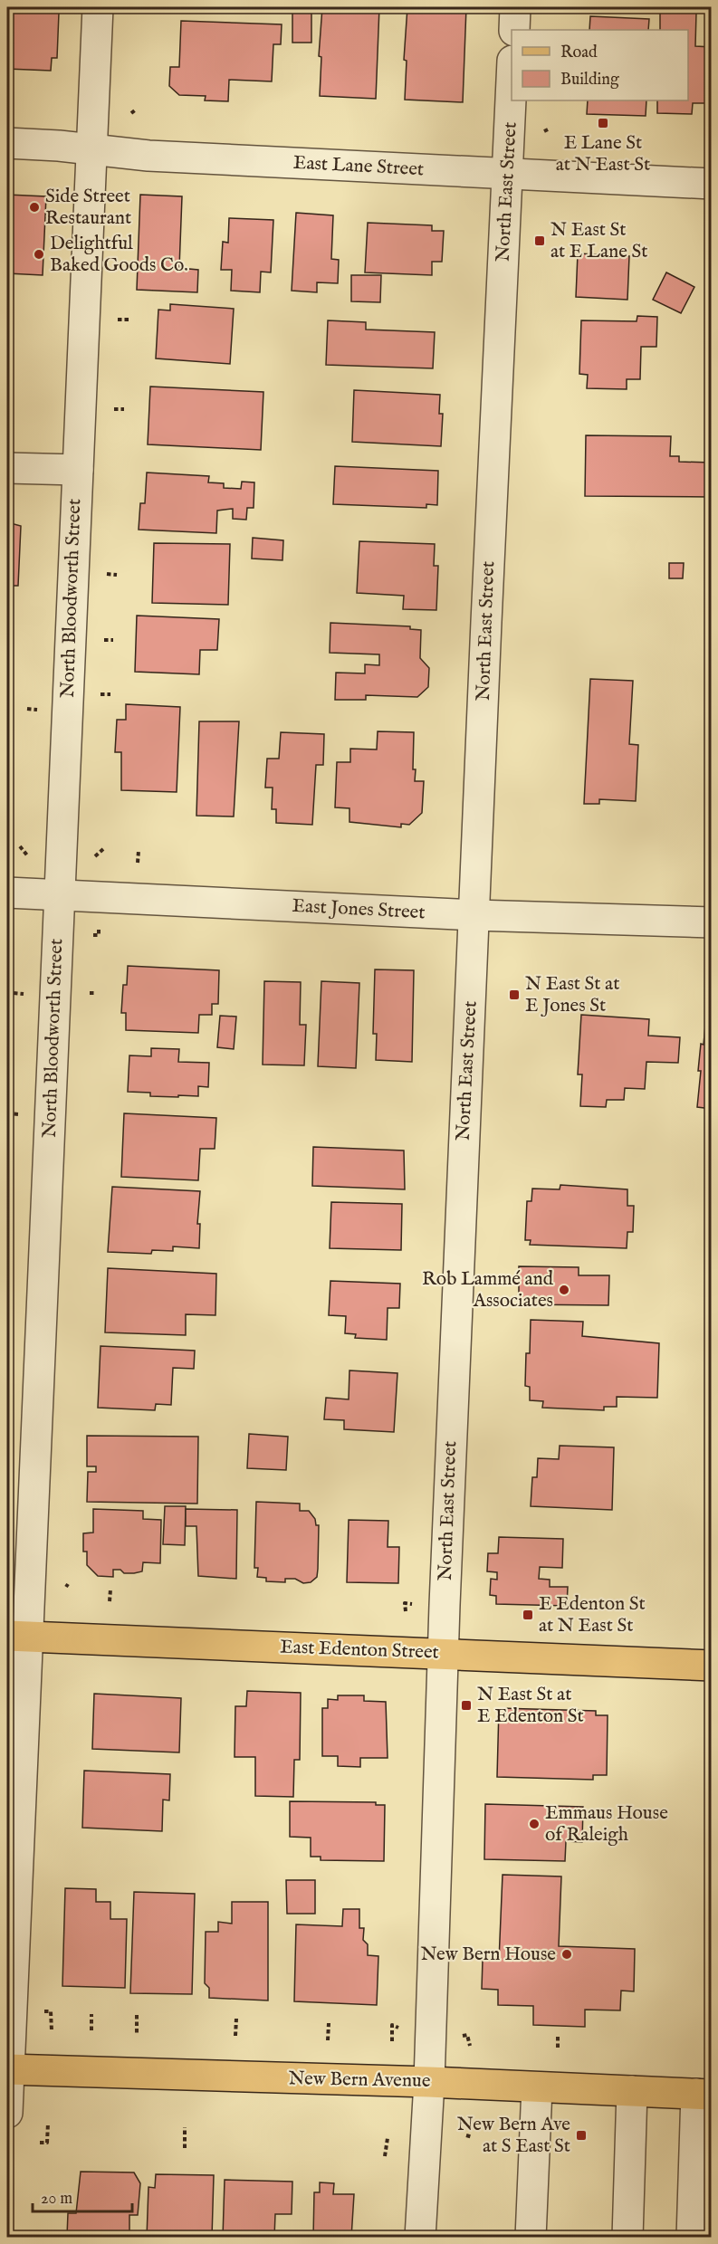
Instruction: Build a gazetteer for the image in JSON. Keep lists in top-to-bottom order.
{
  "streets": {
    "main road": ["East Edenton Street", "New Bern Avenue"],
    "street": [
      "East Lane Street",
      "North East Street",
      "North Bloodworth Street",
      "East Jones Street"
    ]
  },
  "crossings": [
    ["East Lane Street", "North East Street"],
    ["East Lane Street", "North Bloodworth Street"],
    ["North East Street", "East Jones Street"],
    ["North East Street", "East Edenton Street"],
    ["North East Street", "New Bern Avenue"],
    ["North Bloodworth Street", "East Jones Street"],
    ["North Bloodworth Street", "East Edenton Street"],
    ["North Bloodworth Street", "New Bern Avenue"]
  ],
  "places": {
    "transit": [
      "E Lane St at N East St",
      "N East St at E Lane St",
      "N East St at E Jones St",
      "E Edenton St at N East St",
      "N East St at E Edenton St",
      "New Bern Ave at S East St"
    ],
    "other": [
      "Side Street Restaurant",
      "Delightful Baked Goods Co.",
      "Rob Lammé and Associates",
      "Emmaus House of Raleigh",
      "New Bern House"
    ]
  },
  "legend": ["Road", "Building"],
  "scale_bar": "20 m"
}
